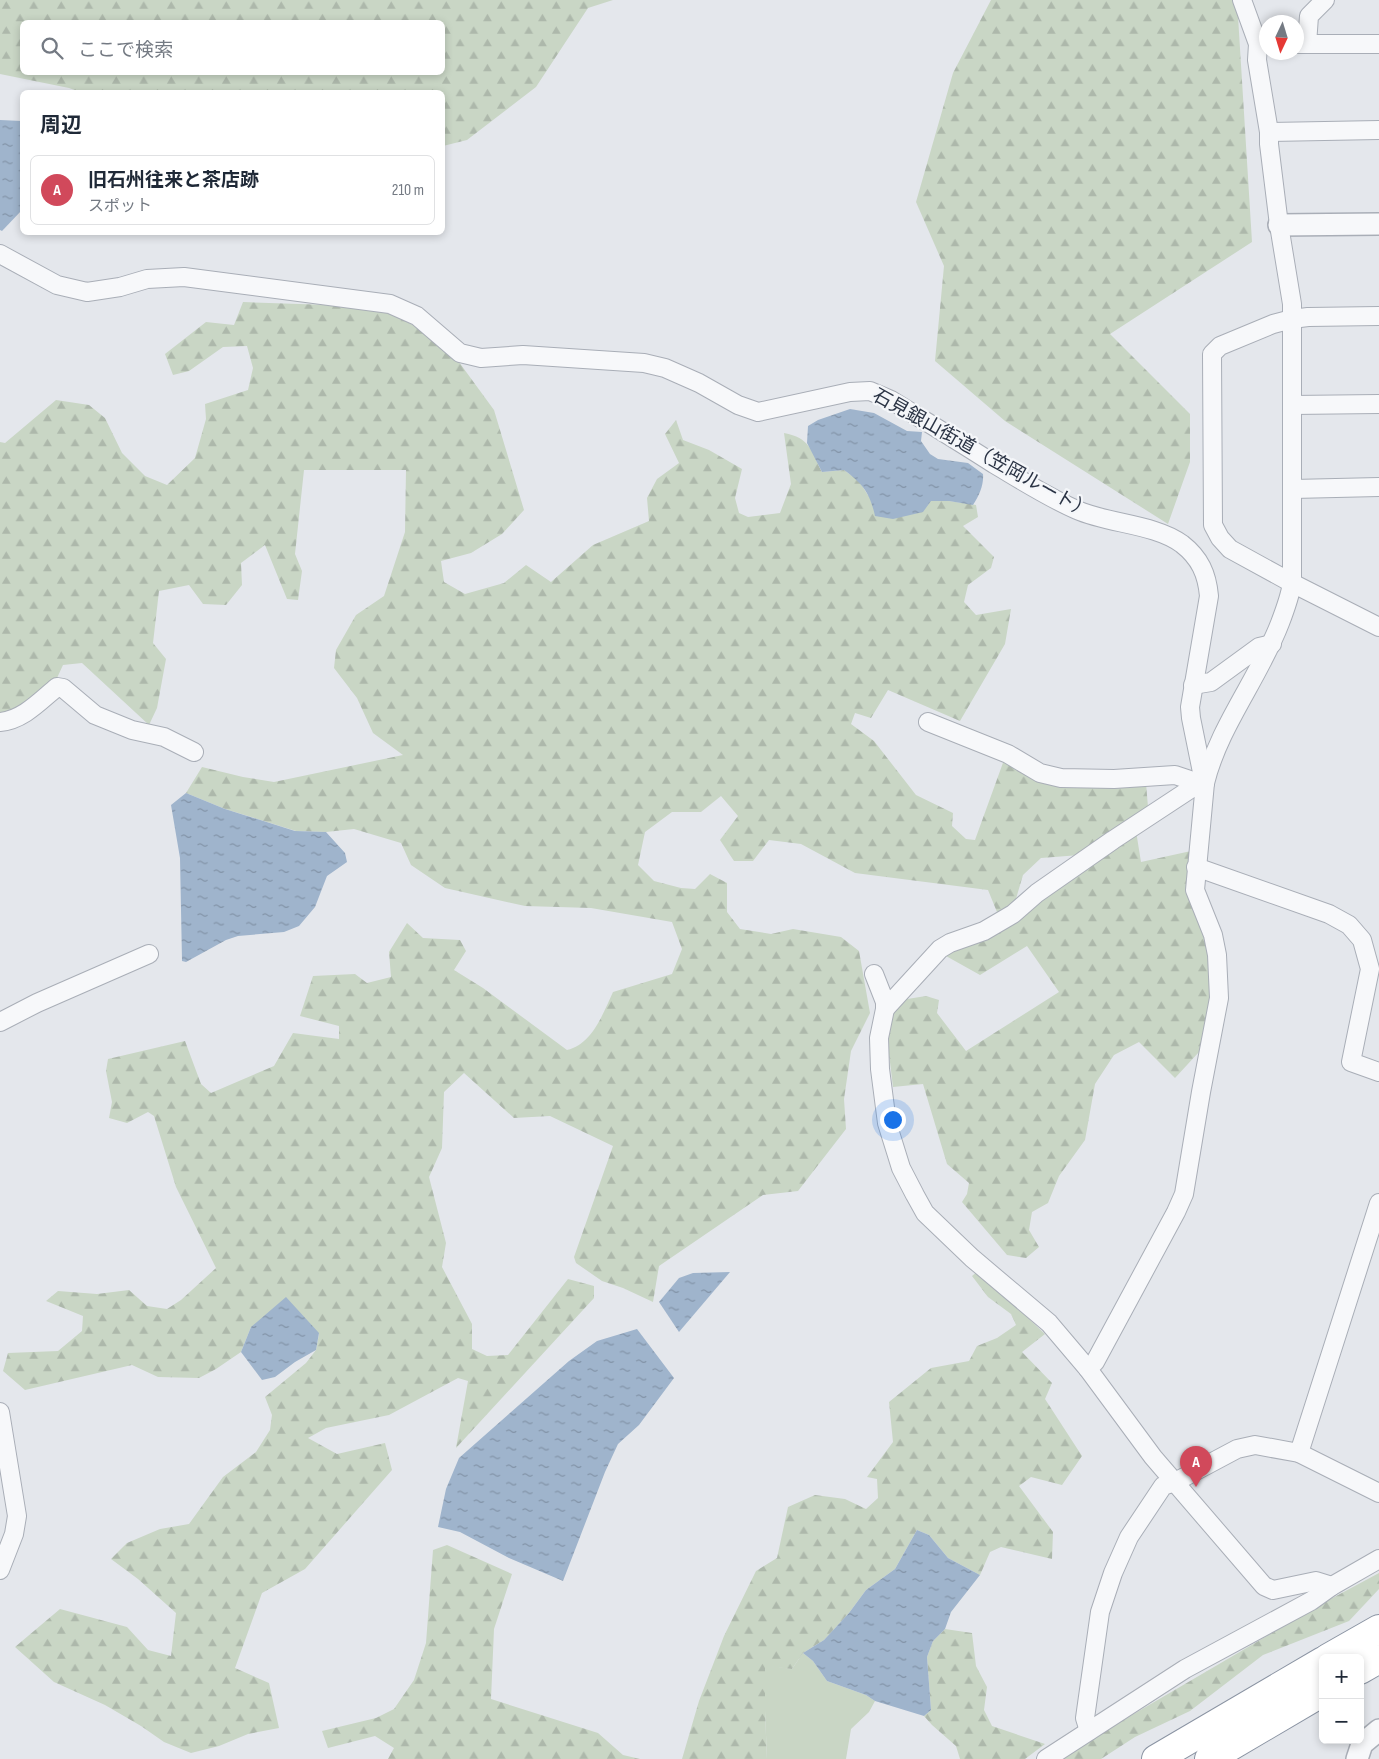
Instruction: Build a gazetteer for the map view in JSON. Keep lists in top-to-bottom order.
{
  "streets": {
    "street": ["石見銀山街道（笠岡ルート）"]
  },
  "north": "bottom",
  "page": {
    "search": "ここで検索",
    "heading": "周辺",
    "list": [
      {
        "mark": "A",
        "name": "旧石州往来と茶店跡",
        "note": "スポット",
        "value": "210 m"
      }
    ],
    "pins": "A",
    "map_buttons": ["+", "−"]
  }
}
